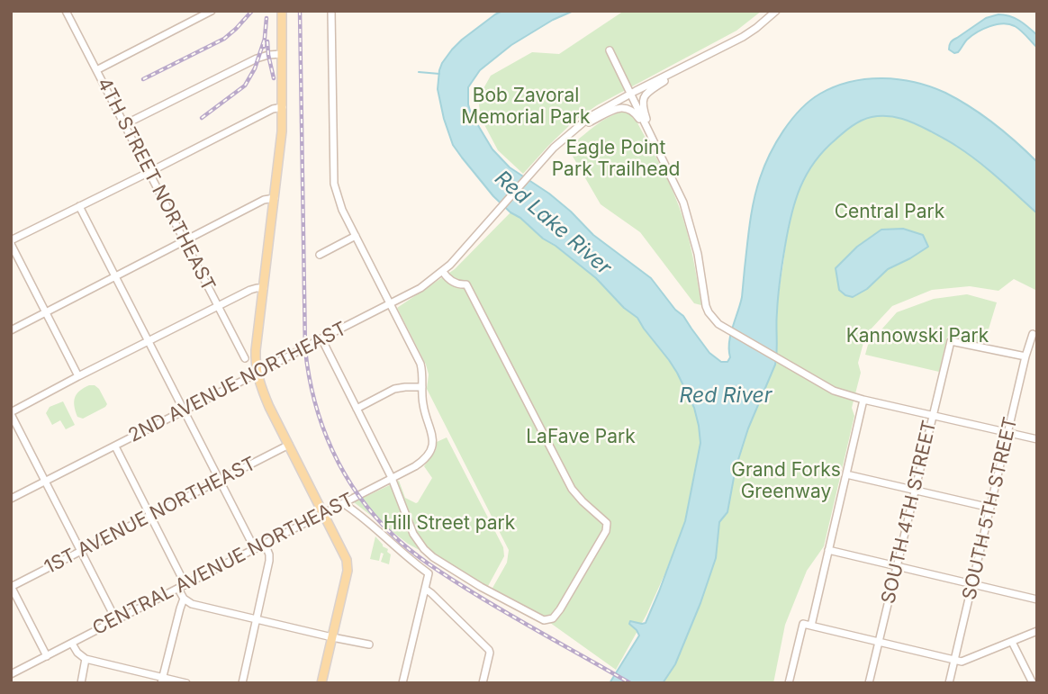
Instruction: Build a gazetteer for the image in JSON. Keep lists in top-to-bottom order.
{
  "streets": {
    "street": [
      "4TH STREET NORTHEAST",
      "2ND AVENUE NORTHEAST",
      "SOUTH 5TH STREET",
      "SOUTH 4TH STREET",
      "1ST AVENUE NORTHEAST",
      "CENTRAL AVENUE NORTHEAST"
    ]
  },
  "crossings": [
    ["SOUTH 5TH STREET", "SOUTH 4TH STREET"]
  ],
  "water": ["Red Lake River", "Red River"],
  "parks": [
    "Bob Zavoral Memorial Park",
    "Eagle Point Park Trailhead",
    "Central Park",
    "Kannowski Park",
    "LaFave Park",
    "Grand Forks Greenway",
    "Hill Street park"
  ]
}
